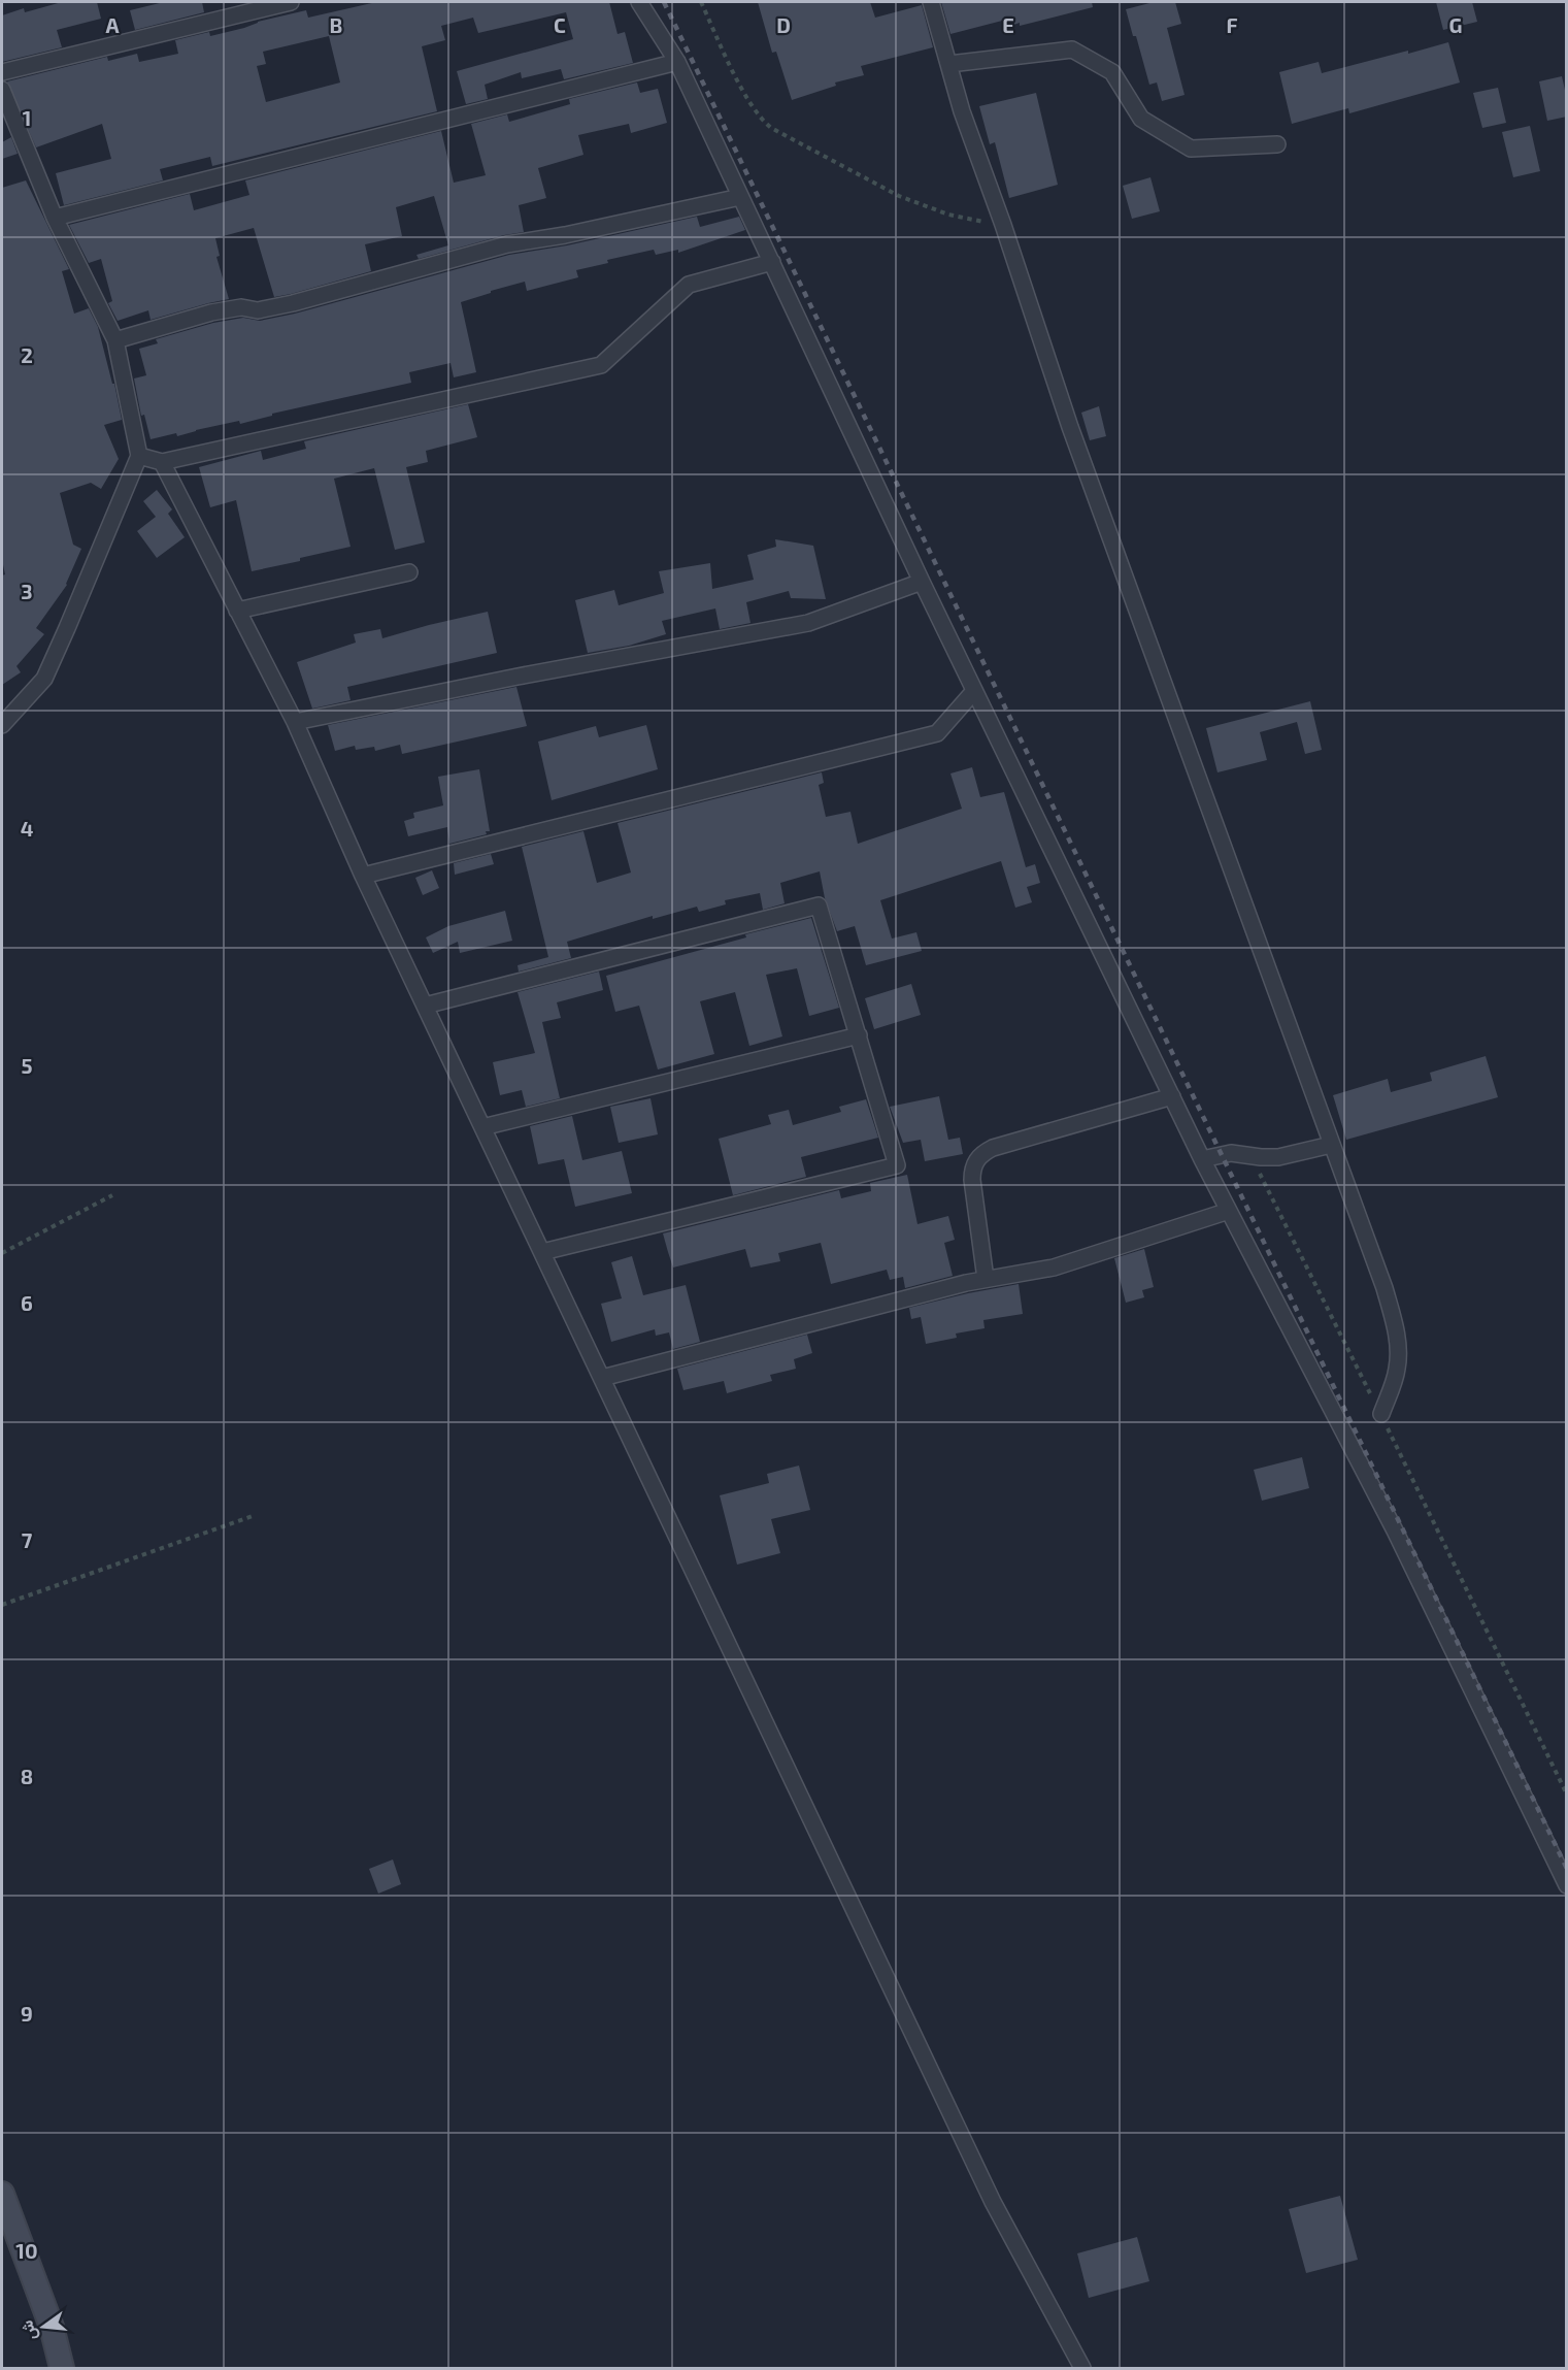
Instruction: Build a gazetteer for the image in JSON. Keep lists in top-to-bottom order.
{
  "north": "left",
  "grid": {
    "columns": [
      "A",
      "B",
      "C",
      "D",
      "E",
      "F",
      "G"
    ],
    "rows": [
      "1",
      "2",
      "3",
      "4",
      "5",
      "6",
      "7",
      "8",
      "9",
      "10"
    ]
  }
}
